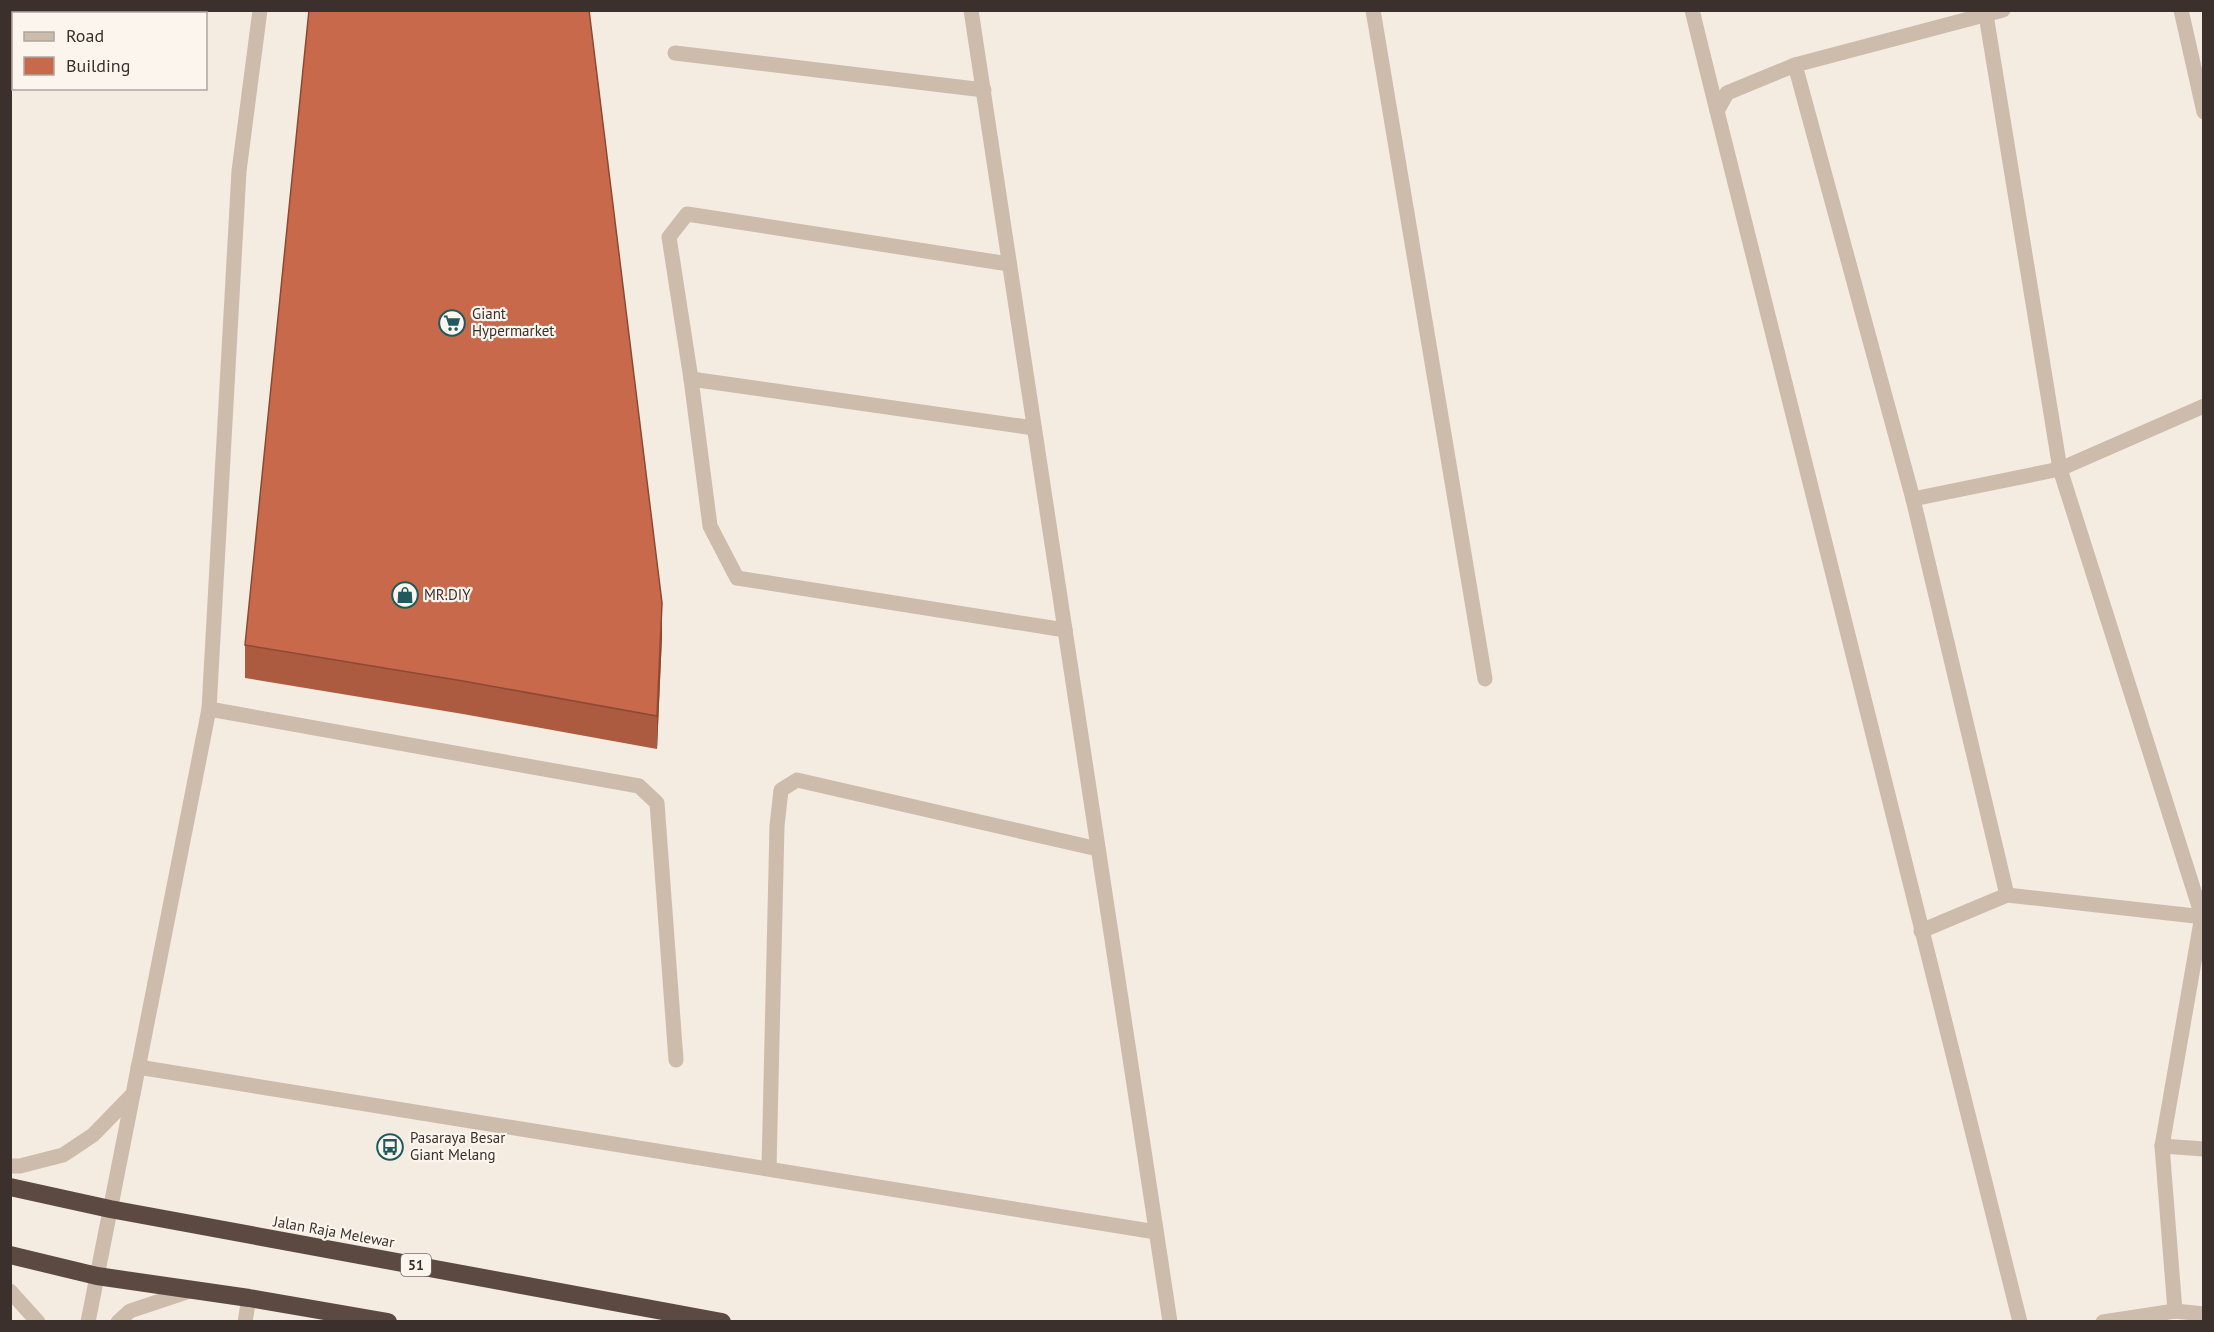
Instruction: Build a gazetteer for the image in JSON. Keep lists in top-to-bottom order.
{
  "streets": {
    "highway": ["Jalan Raja Melewar", "51"]
  },
  "places": {
    "supermarket": ["Giant Hypermarket"],
    "shop": ["MR.DIY"],
    "bus stop": ["Pasaraya Besar Giant Melang"]
  },
  "legend": ["Road", "Building"]
}
